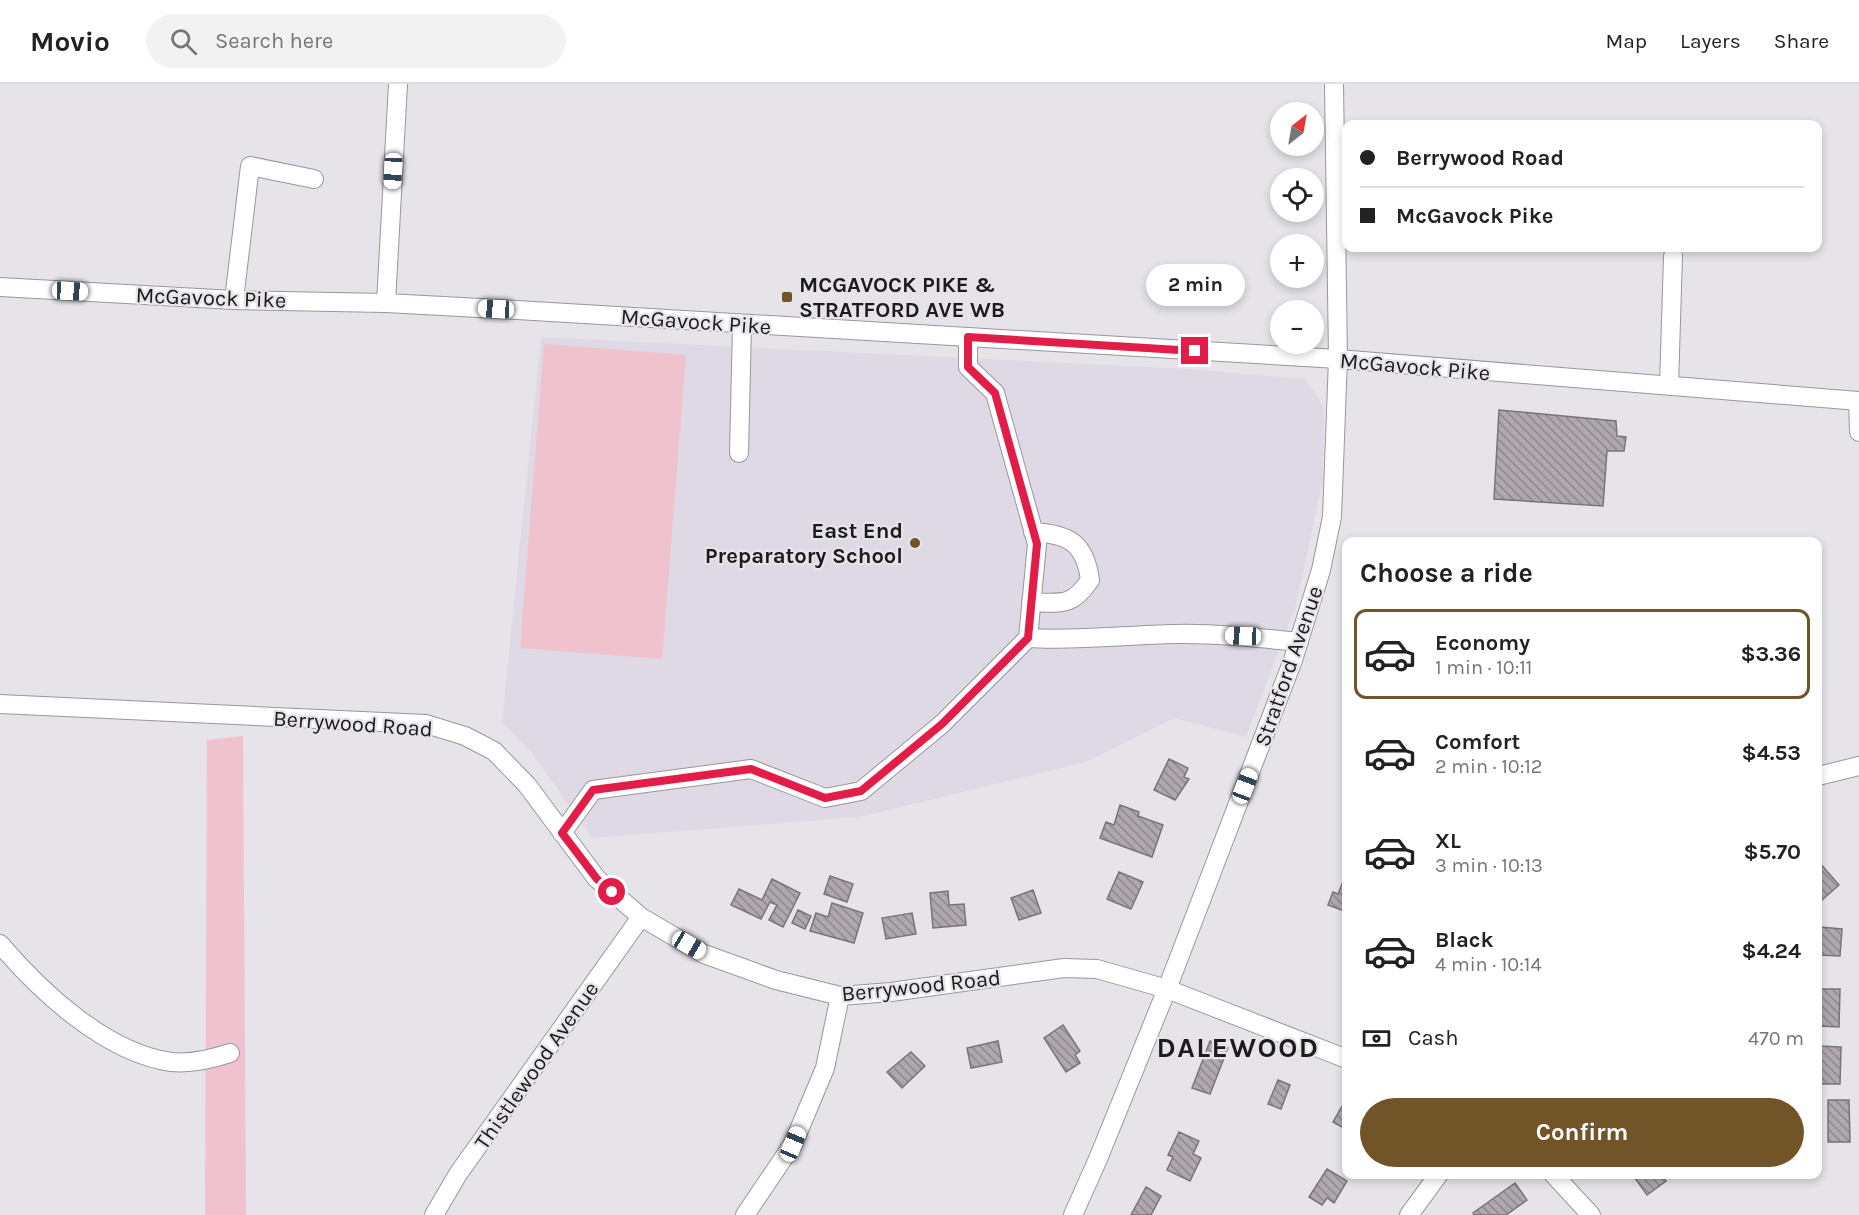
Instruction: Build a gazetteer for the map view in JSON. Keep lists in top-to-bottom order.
{
  "streets": {
    "street": [
      "McGavock Pike",
      "Stratford Avenue",
      "Berrywood Road",
      "Thistlewood Avenue"
    ]
  },
  "crossings": [
    ["McGavock Pike", "Stratford Avenue"],
    ["Stratford Avenue", "Berrywood Road"],
    ["Berrywood Road", "Thistlewood Avenue"]
  ],
  "districts": ["DALEWOOD"],
  "places": {
    "transit": ["MCGAVOCK PIKE & STRATFORD AVE WB"],
    "other": ["East End Preparatory School"]
  },
  "north": "top right",
  "page": {
    "header": "Movio",
    "search": "Search here",
    "nav": ["Map", "Layers", "Share"],
    "map_buttons": ["+", "−"],
    "banner": ["Berrywood Road", "McGavock Pike"],
    "bubble": "2 min",
    "heading": "Choose a ride",
    "list": [
      {
        "name": "Economy",
        "note": "1 min · 10:11",
        "value": "$3.36"
      },
      {
        "name": "Comfort",
        "note": "2 min · 10:12",
        "value": "$4.53"
      },
      {
        "name": "XL",
        "note": "3 min · 10:13",
        "value": "$5.70"
      },
      {
        "name": "Black",
        "note": "4 min · 10:14",
        "value": "$4.24"
      }
    ],
    "pay": ["Cash", "470 m"],
    "buttons": "Confirm"
  }
}
